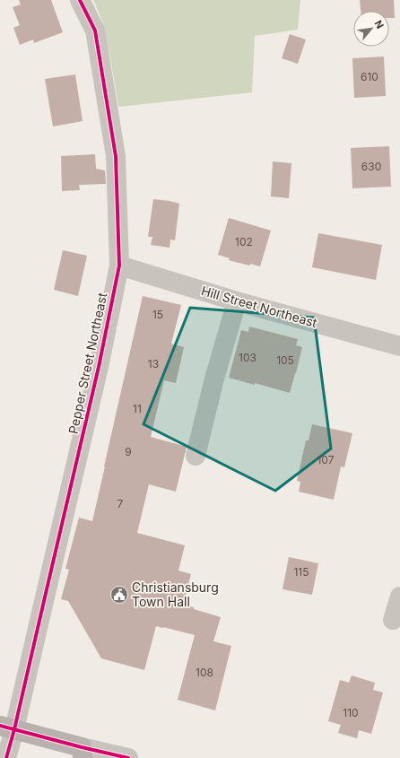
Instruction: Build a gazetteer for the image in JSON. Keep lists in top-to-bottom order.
{
  "streets": {
    "street": ["Hill Street Northeast", "Pepper Street Northeast"]
  },
  "crossings": [
    ["Hill Street Northeast", "Pepper Street Northeast"]
  ],
  "places": {
    "public building": ["Christiansburg Town Hall"]
  },
  "house_numbers": [
    "610",
    "630",
    "102",
    "15",
    "103",
    "105",
    "13",
    "11",
    "9",
    "107",
    "7",
    "115",
    "108",
    "110"
  ],
  "north": "top right"
}
